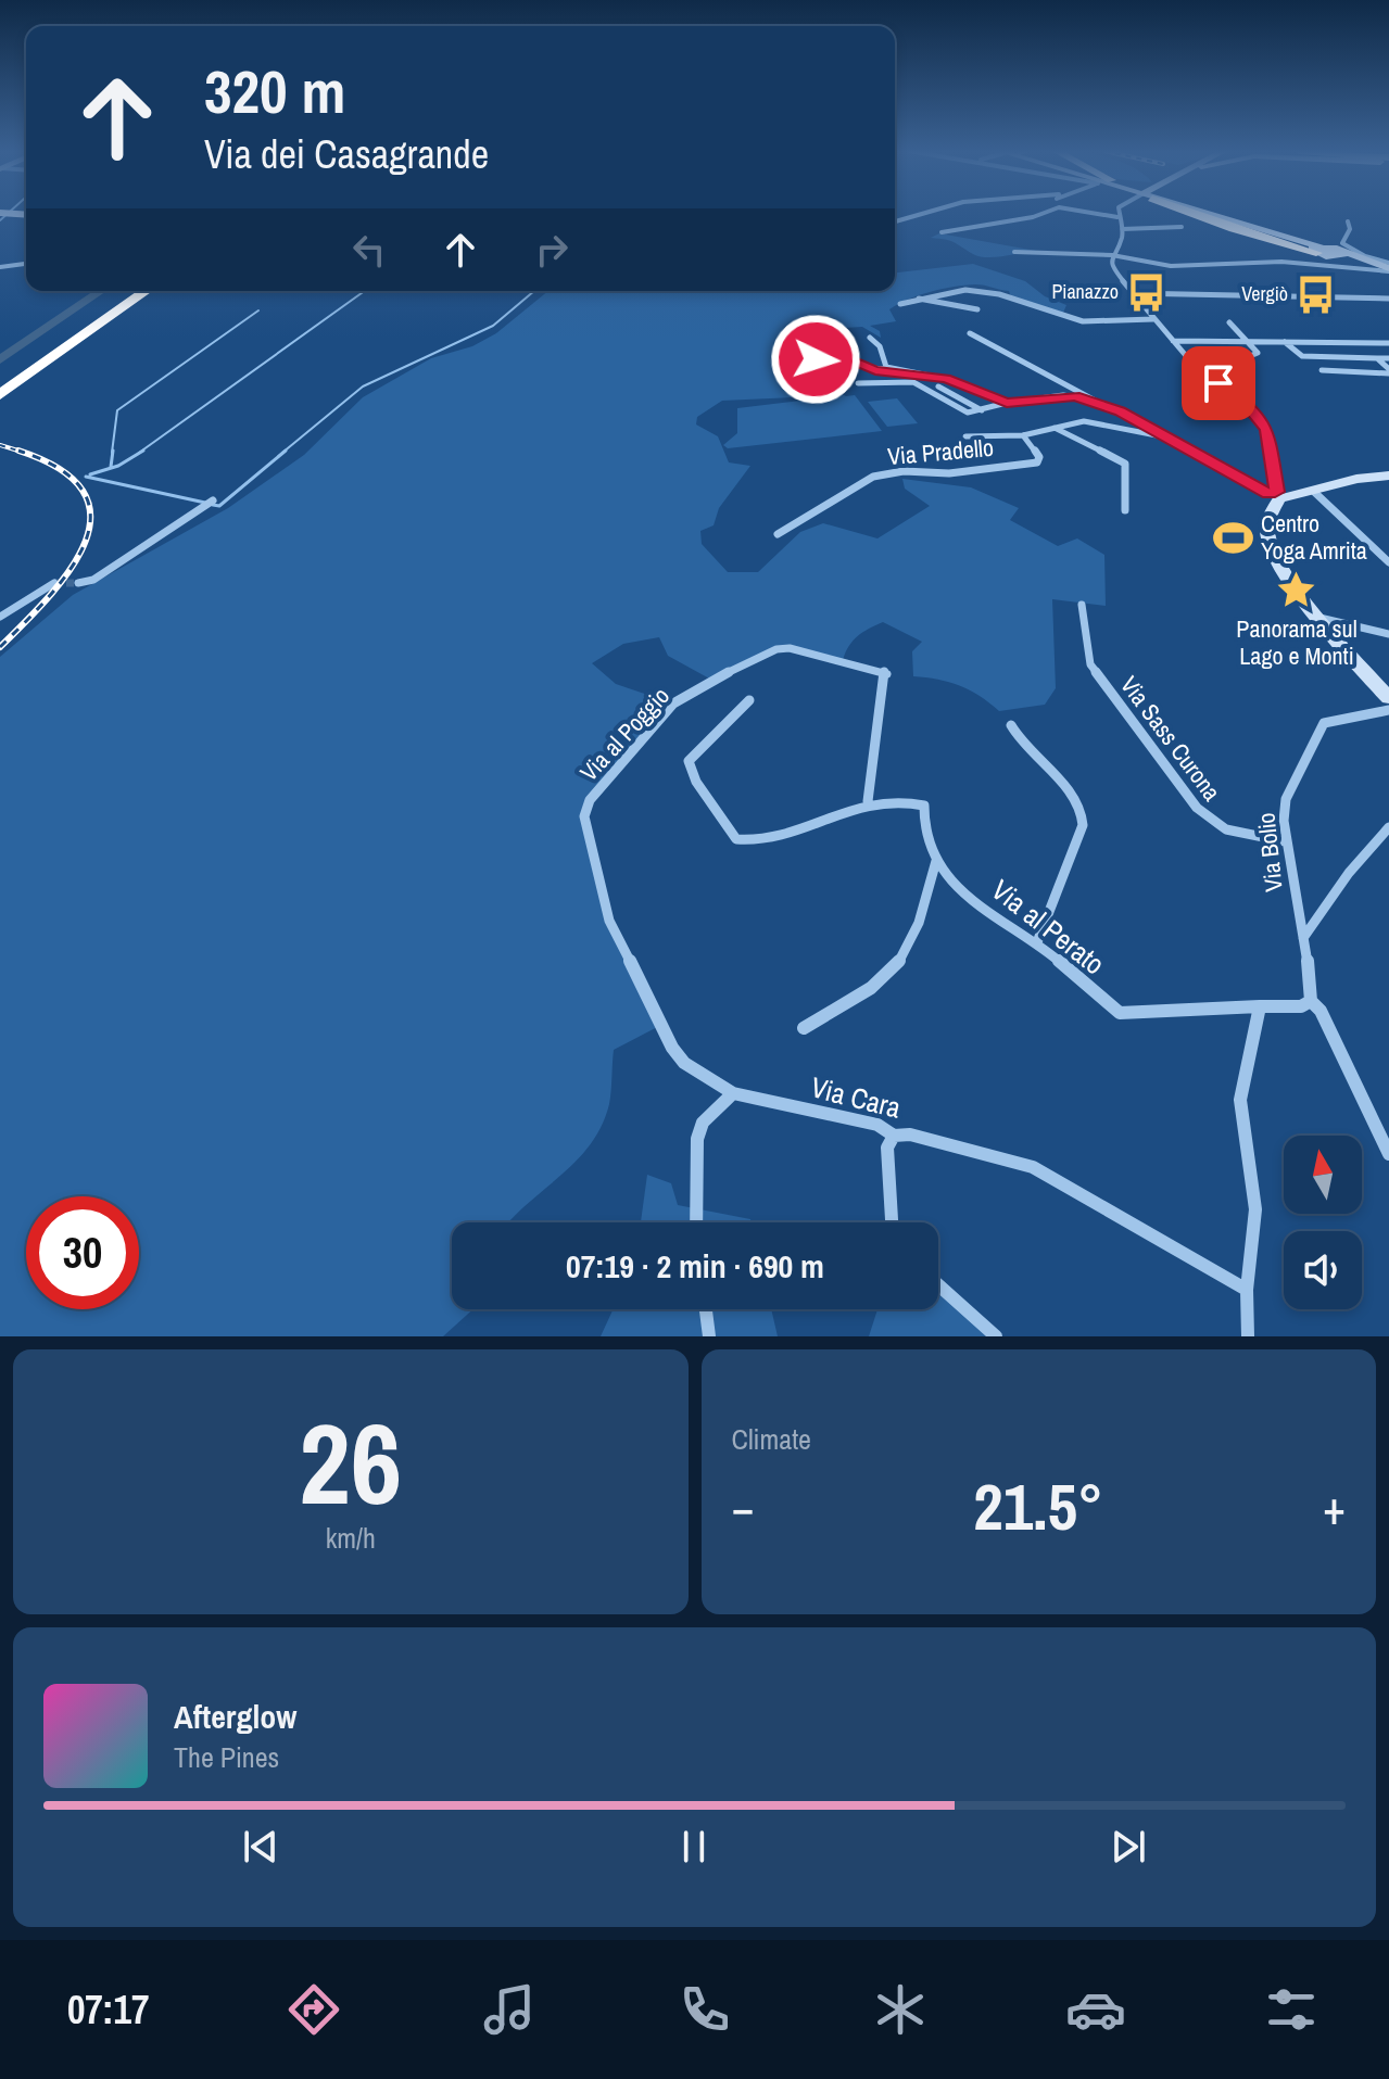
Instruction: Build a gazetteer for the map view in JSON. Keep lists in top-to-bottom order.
{
  "streets": {
    "street": [
      "Via Pradello",
      "Via al Poggio",
      "Via Sass Curona",
      "Via Bolio",
      "Via al Perato",
      "Via Cara"
    ]
  },
  "crossings": [
    ["Via al Poggio", "Via al Perato"],
    ["Via al Poggio", "Via Cara"],
    ["Via Sass Curona", "Via Bolio"],
    ["Via Bolio", "Via al Perato"]
  ],
  "places": {
    "bus stop": ["Pianazzo", "Vergiò"],
    "sports": ["Centro Yoga Amrita"],
    "place": ["Panorama sul Lago e Monti"]
  },
  "north": "top",
  "page": {
    "turn": ["320 m", "Via dei Casagrande"],
    "limit": "30",
    "trip": "07:19 · 2 min · 690 m",
    "tile": [
      ["26", "km/h"],
      "Climate"
    ],
    "heat": ["−", "21.5°", "+"],
    "song": ["Afterglow", "The Pines"],
    "tabs": "07:17"
  }
}
